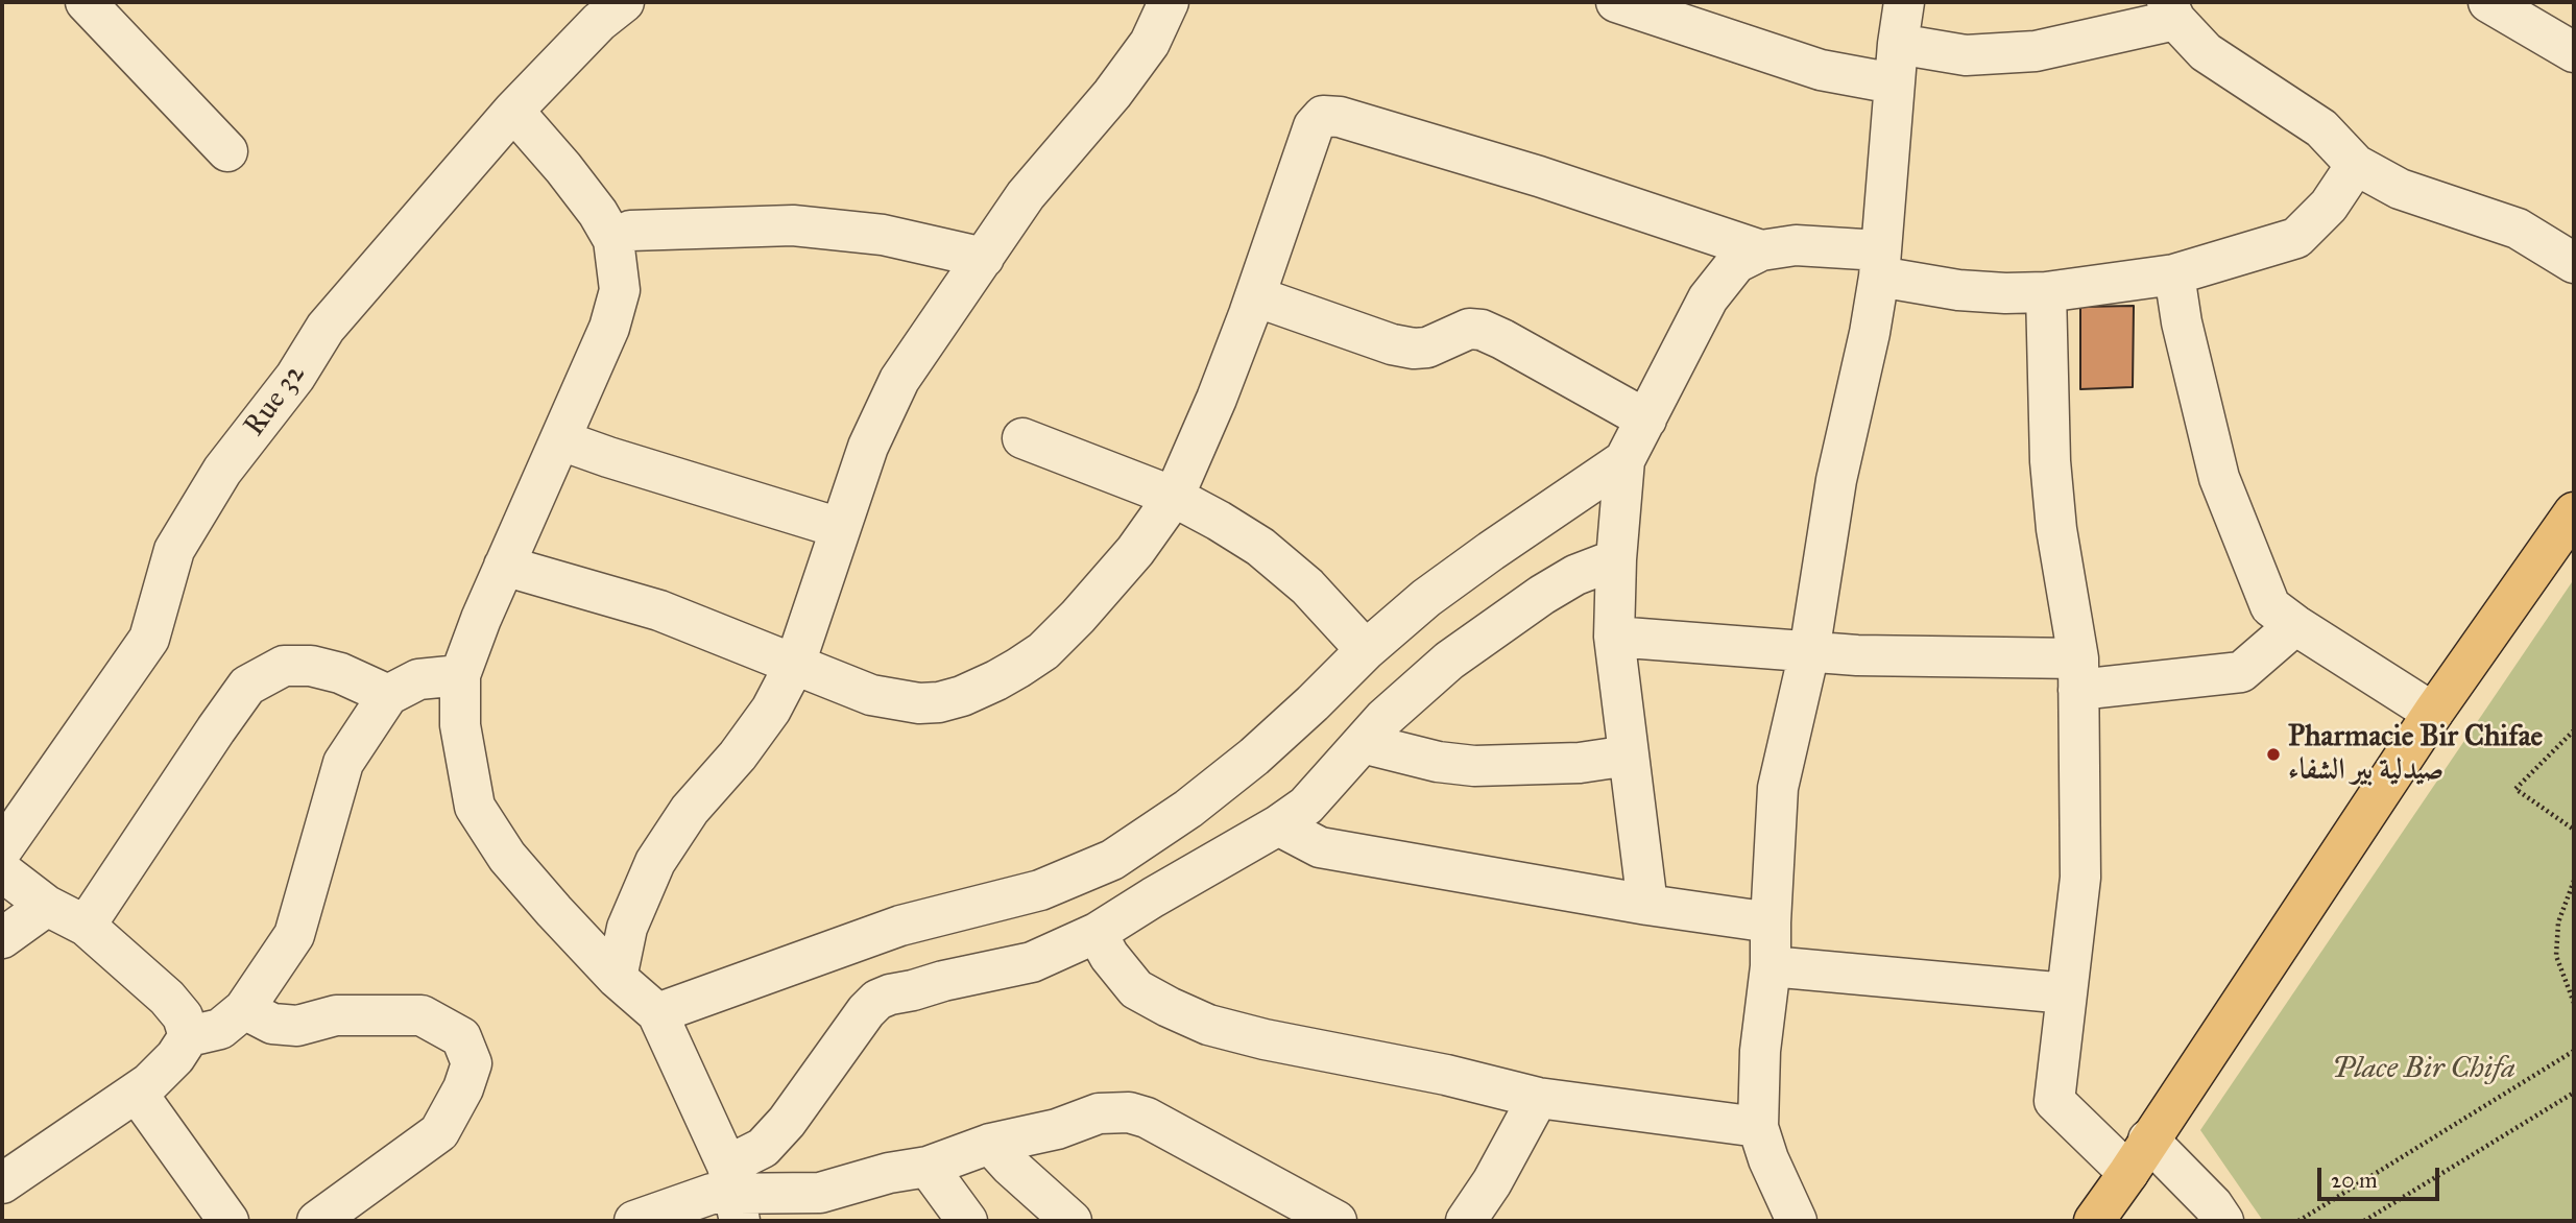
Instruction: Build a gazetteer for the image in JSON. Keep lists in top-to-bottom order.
{
  "streets": {
    "street": ["Rue 32"]
  },
  "parks": ["Place Bir Chifa"],
  "places": ["Pharmacie Bir Chifae صيدلية بير الشفاء"],
  "scale_bar": "20 m"
}
